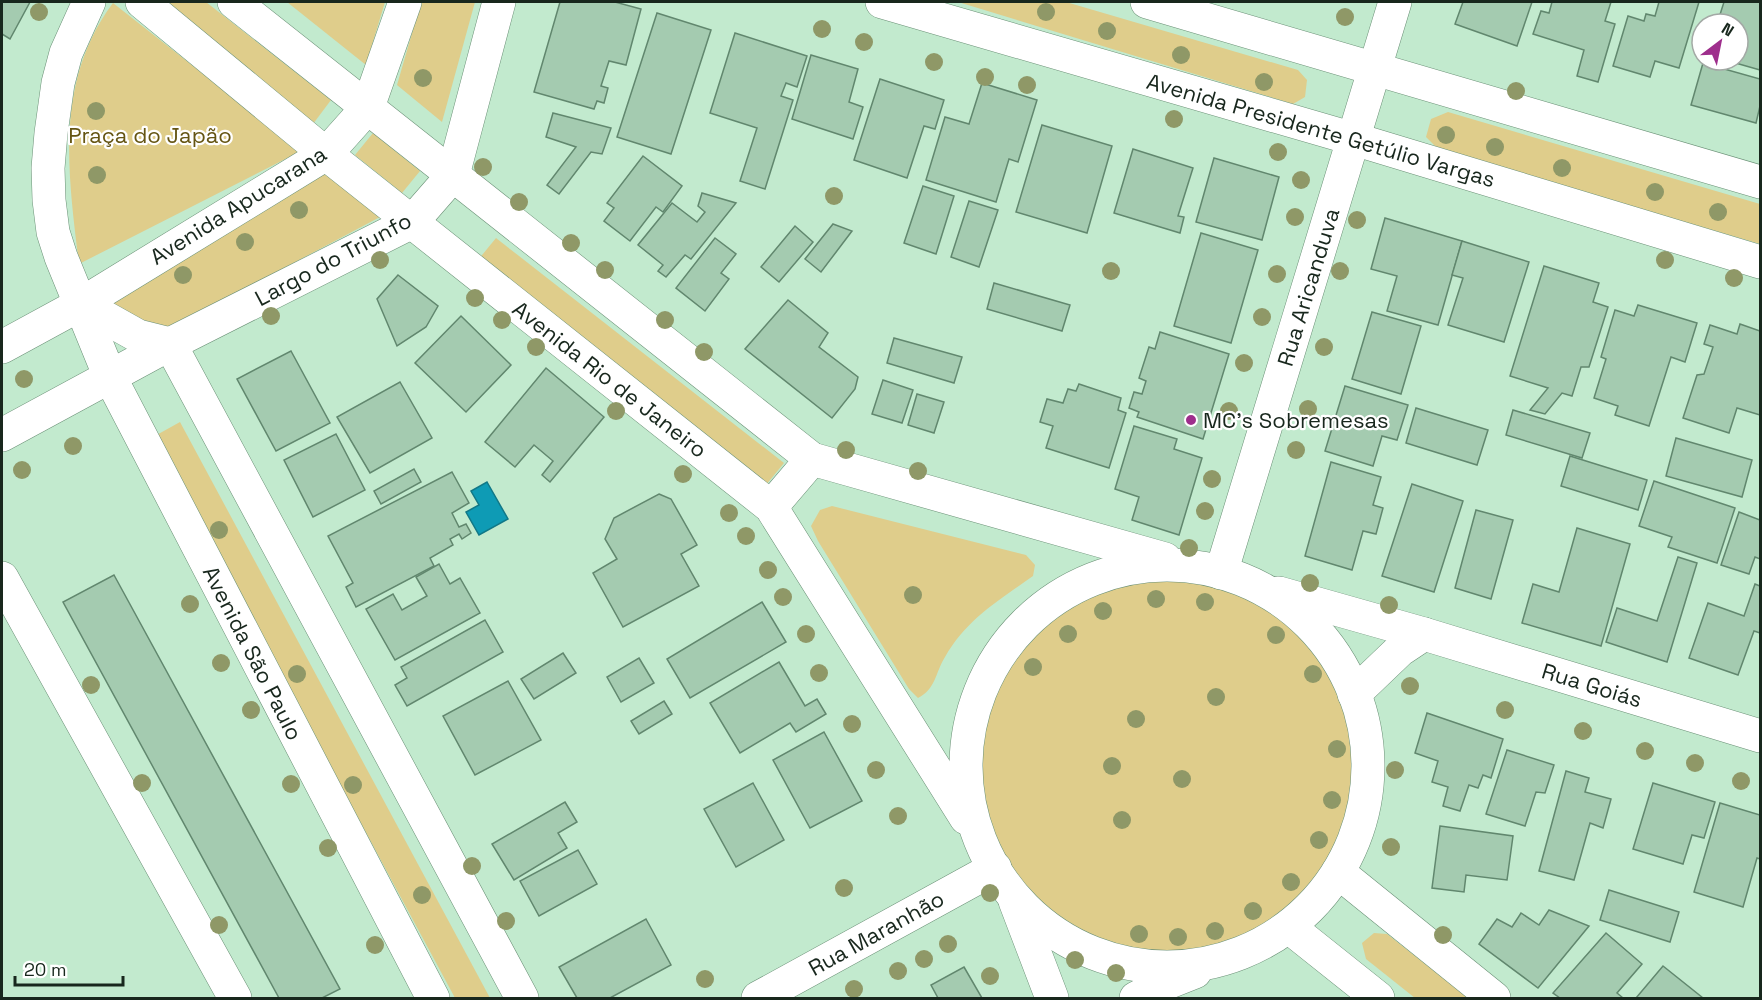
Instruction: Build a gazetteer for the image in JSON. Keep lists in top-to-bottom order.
{
  "streets": {
    "street": [
      "Avenida Presidente Getúlio Vargas",
      "Avenida Apucarana",
      "Largo do Triunfo",
      "Rua Aricanduva",
      "Avenida Rio de Janeiro",
      "Avenida São Paulo",
      "Rua Goiás",
      "Rua Maranhão"
    ]
  },
  "crossings": [
    ["Avenida Presidente Getúlio Vargas", "Rua Aricanduva"],
    ["Avenida Apucarana", "Avenida Rio de Janeiro"],
    ["Avenida Apucarana", "Avenida São Paulo"],
    ["Largo do Triunfo", "Avenida Rio de Janeiro"],
    ["Avenida Rio de Janeiro", "Rua Maranhão"]
  ],
  "parks": ["Praça do Japão"],
  "places": ["MC’s Sobremesas"],
  "scale_bar": "20 m",
  "north": "top right"
}
